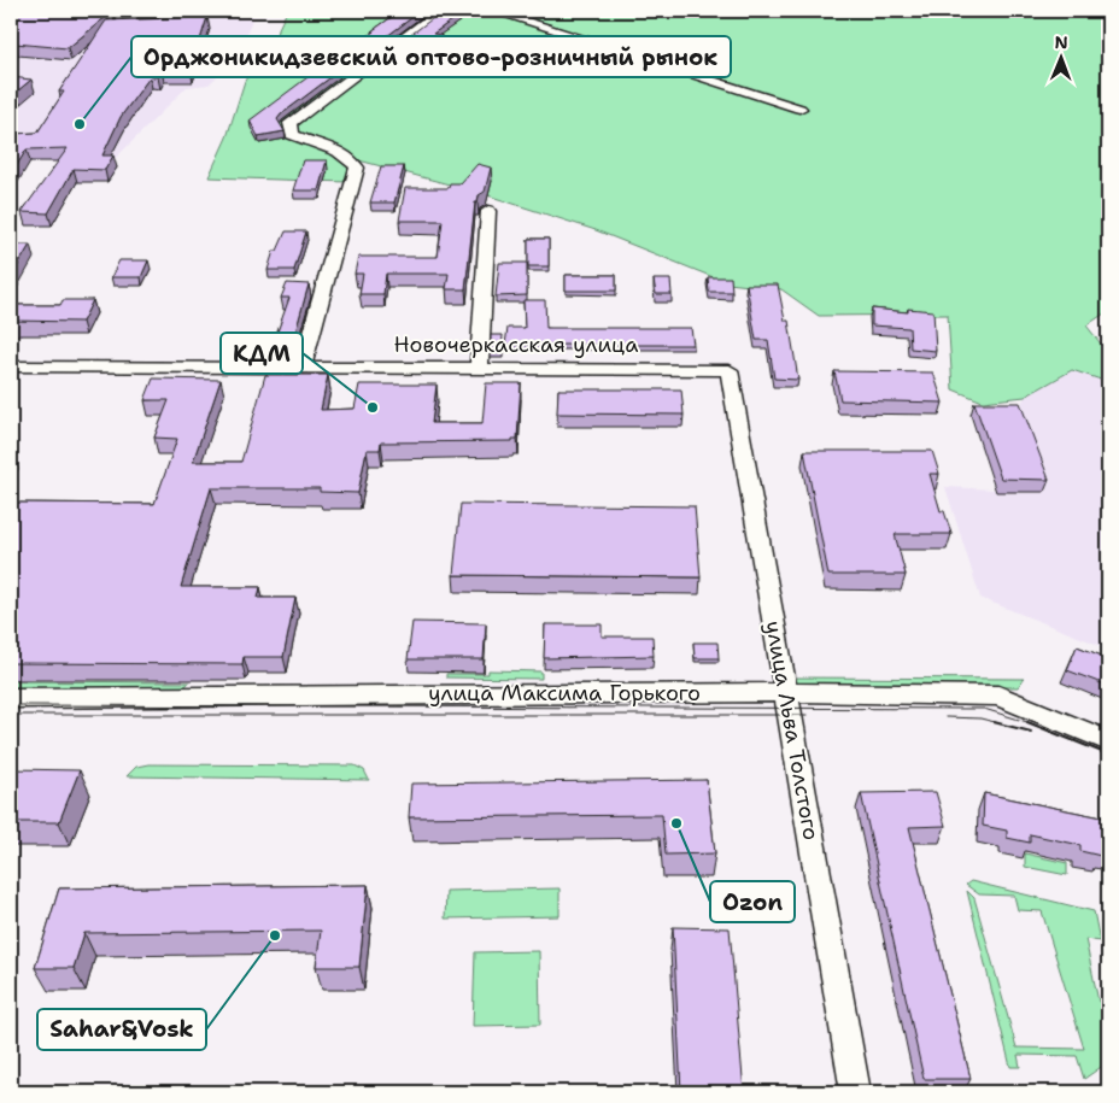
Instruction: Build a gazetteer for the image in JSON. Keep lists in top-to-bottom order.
{
  "streets": {
    "street": ["Новочеркасская улица", "улица Максима Горького", "улица Льва Толстого"]
  },
  "crossings": [
    ["Новочеркасская улица", "улица Льва Толстого"],
    ["улица Максима Горького", "улица Льва Толстого"]
  ],
  "places": [
    "Орджоникидзевский оптово-розничный рынок",
    "КДМ",
    "Ozon",
    "Sahar&Vosk"
  ],
  "north": "top"
}
